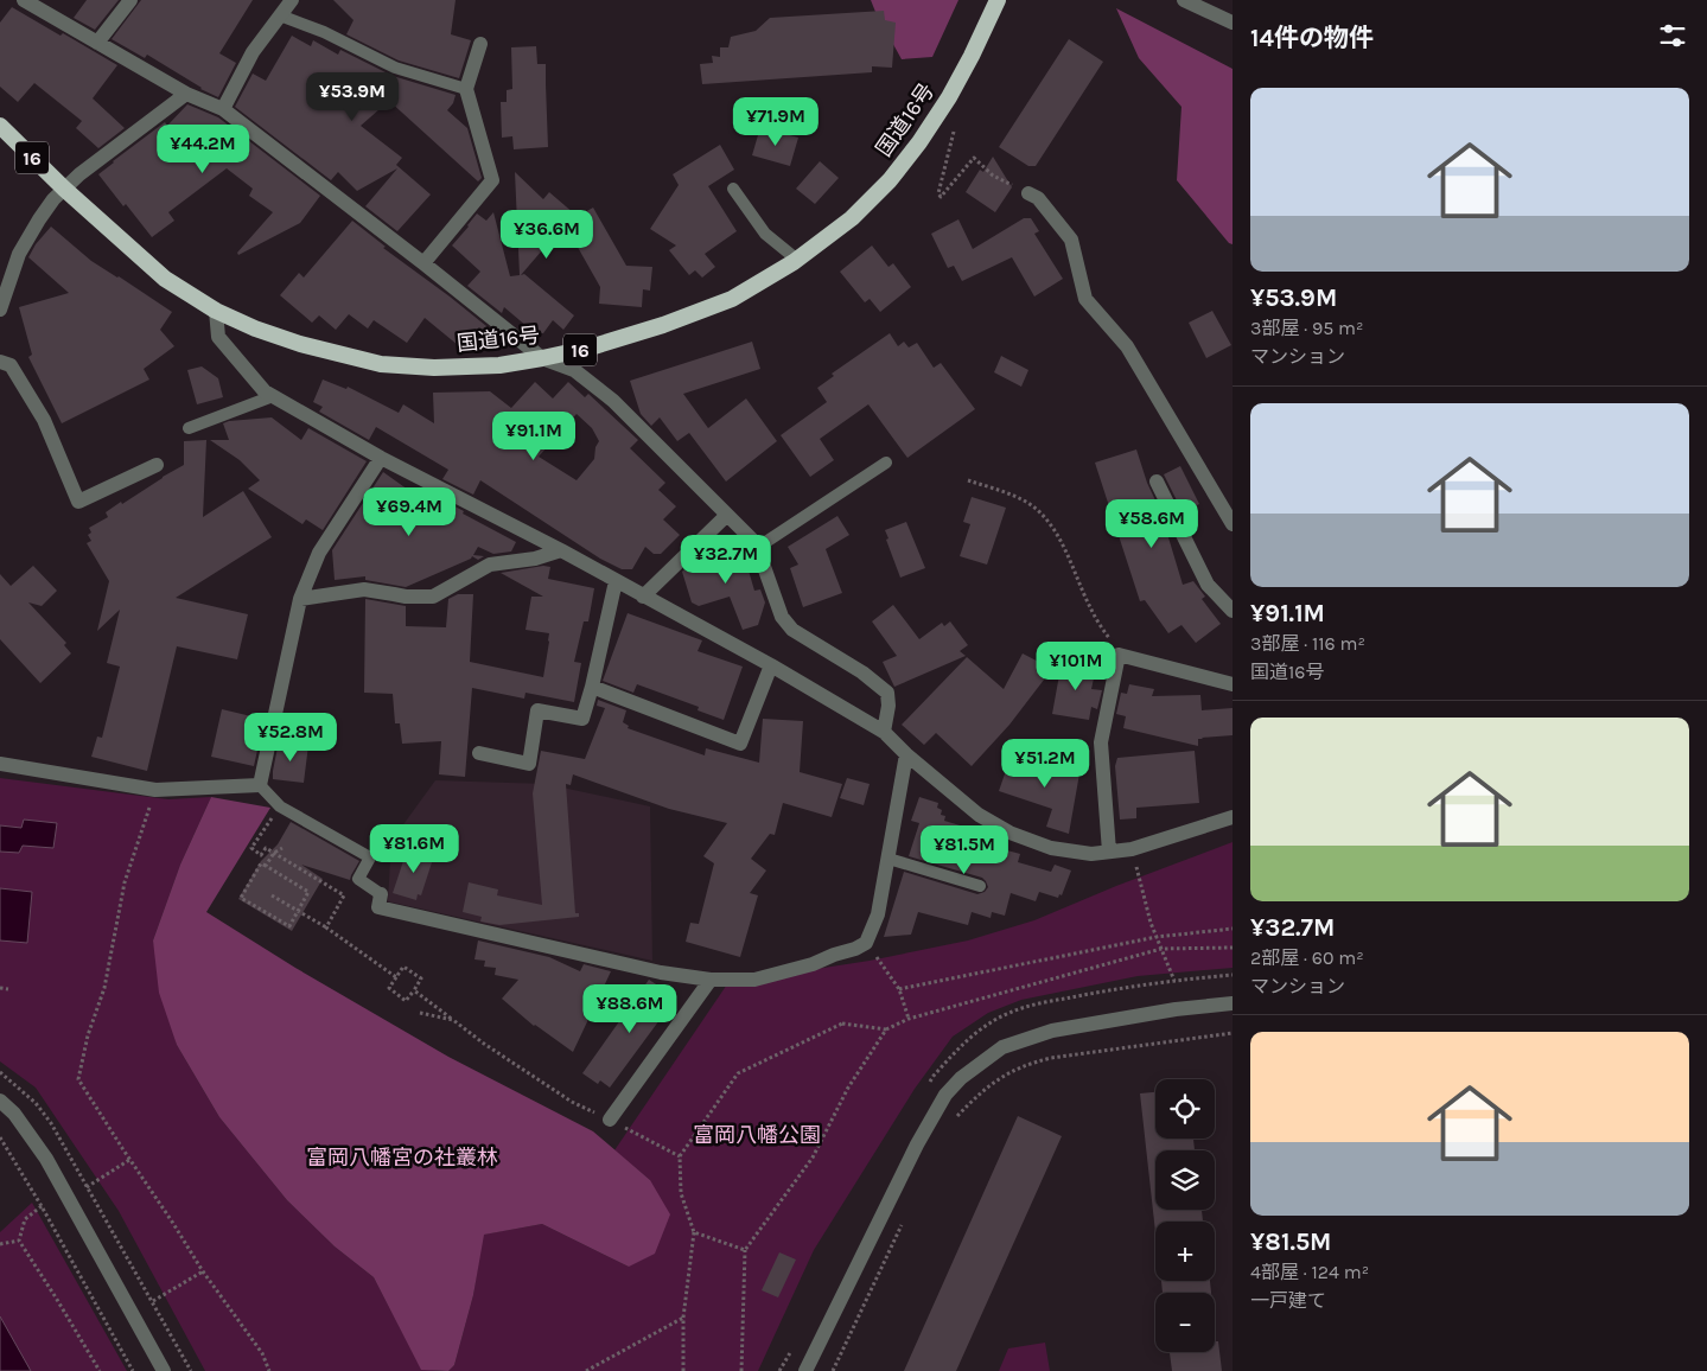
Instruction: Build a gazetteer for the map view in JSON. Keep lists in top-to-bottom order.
{
  "streets": {
    "highway": ["国道16号", "16"]
  },
  "parks": ["富岡八幡公園", "富岡八幡宮の社叢林"],
  "page": {
    "heading": "14件の物件",
    "list": [
      {
        "name": "¥53.9M",
        "note": "3部屋 · 95 m² · マンション"
      },
      {
        "name": "¥91.1M",
        "note": "3部屋 · 116 m² · 国道16号"
      },
      {
        "name": "¥32.7M",
        "note": "2部屋 · 60 m² · マンション"
      },
      {
        "name": "¥81.5M",
        "note": "4部屋 · 124 m² · 一戸建て"
      }
    ],
    "price": [
      "¥53.9M",
      "¥71.9M",
      "¥44.2M",
      "¥36.6M",
      "¥91.1M",
      "¥69.4M",
      "¥58.6M",
      "¥32.7M",
      "¥101M",
      "¥52.8M",
      "¥51.2M",
      "¥81.6M",
      "¥81.5M",
      "¥88.6M"
    ],
    "map_buttons": ["+", "−"]
  }
}
